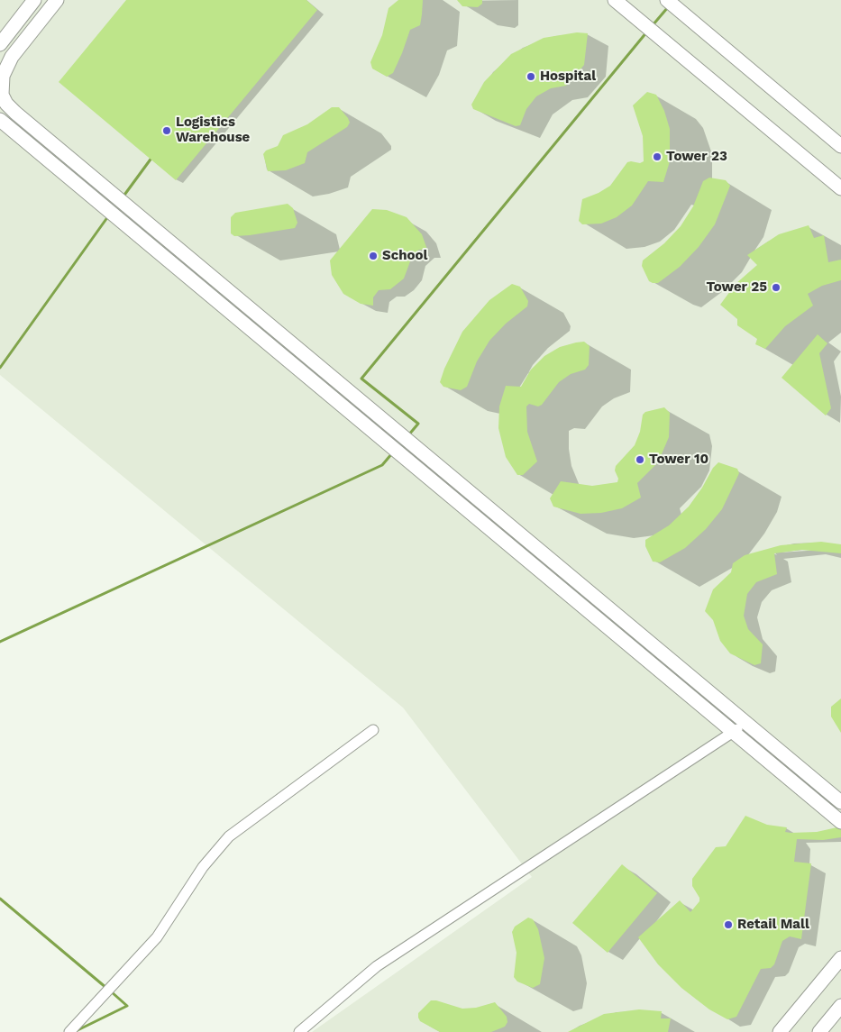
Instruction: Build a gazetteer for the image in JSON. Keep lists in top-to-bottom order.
{
  "places": [
    "Hospital",
    "Logistics Warehouse",
    "Tower 23",
    "School",
    "Tower 25",
    "Tower 10",
    "Retail Mall"
  ]
}
